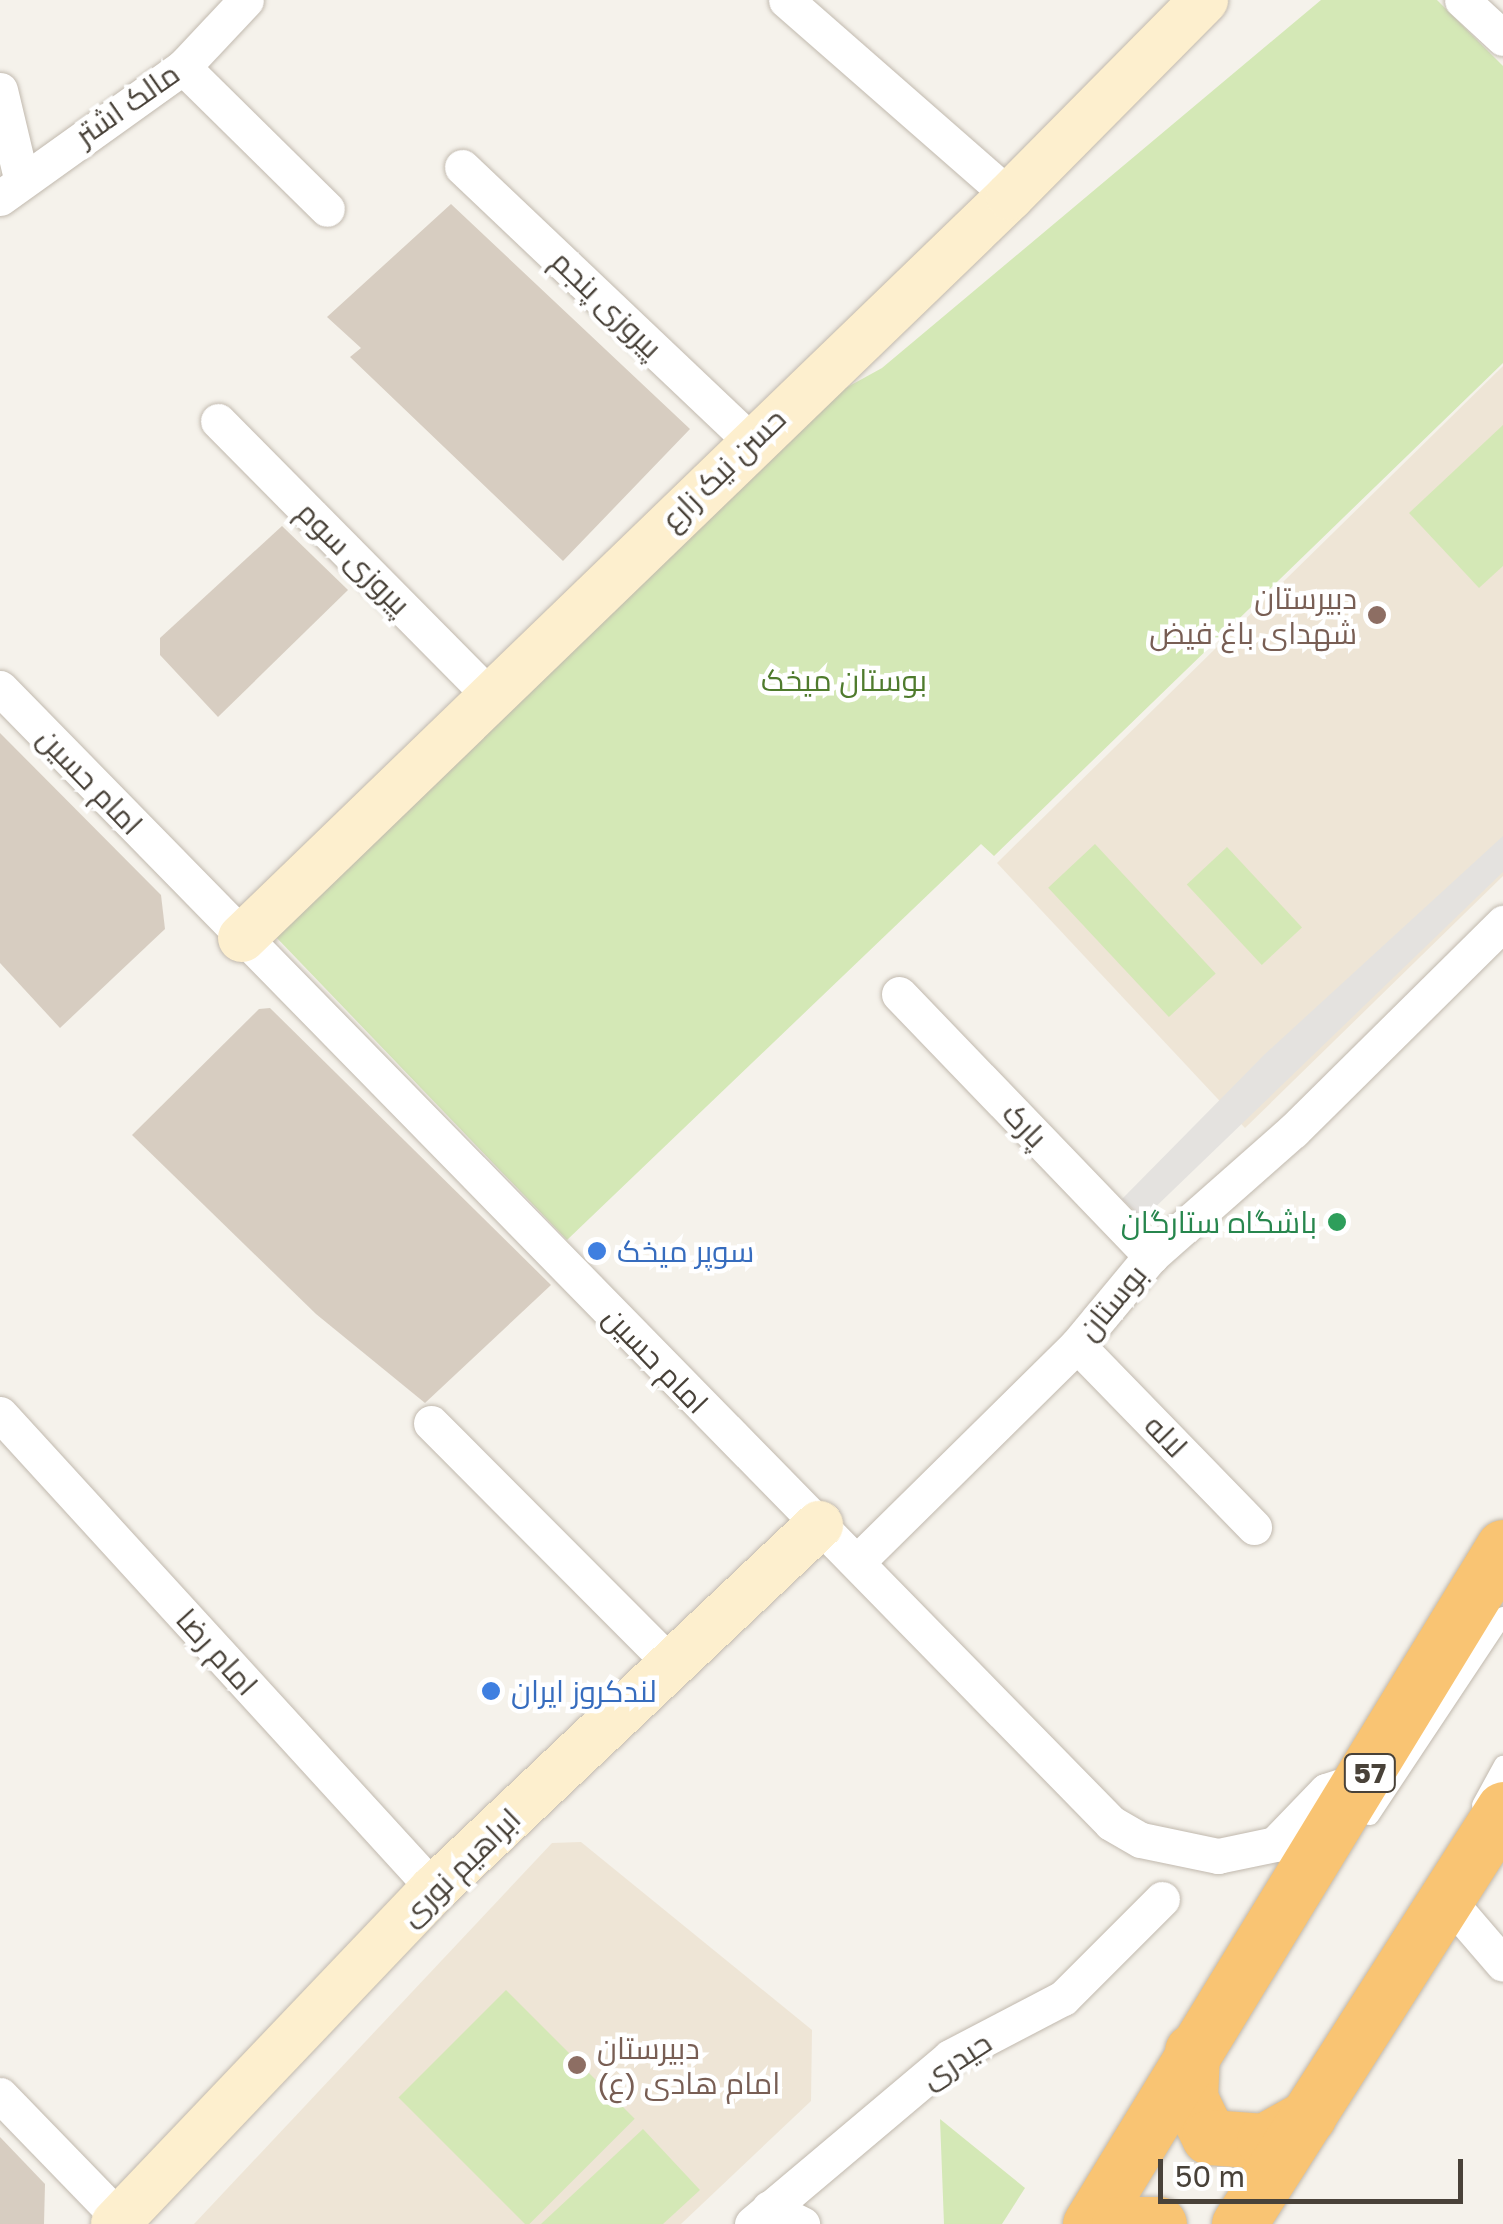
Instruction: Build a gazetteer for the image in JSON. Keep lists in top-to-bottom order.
{
  "streets": {
    "highway": ["57"],
    "street": [
      "مالک اشتر",
      "پیروزی پنجم",
      "حسن نیک زارع",
      "پیروزی سوم",
      "امام حسین",
      "پارک",
      "بوستان",
      "لاله",
      "امام رضا",
      "ابراهیم نوری",
      "حیدری"
    ]
  },
  "crossings": [
    ["پیروزی پنجم", "حسن نیک زارع"],
    ["حسن نیک زارع", "پیروزی سوم"],
    ["حسن نیک زارع", "امام حسین"],
    ["امام حسین", "بوستان"],
    ["امام حسین", "57"],
    ["امام حسین", "ابراهیم نوری"],
    ["پارک", "بوستان"],
    ["بوستان", "لاله"],
    ["امام رضا", "ابراهیم نوری"]
  ],
  "parks": ["بوستان میخک"],
  "places": [
    "دبیرستان شهدای باغ فیض",
    "باشگاه ستارگان",
    "سوپر میخک",
    "لندکروز ایران",
    "دبیرستان امام هادی (ع)"
  ],
  "scale_bar": "50 m"
}
